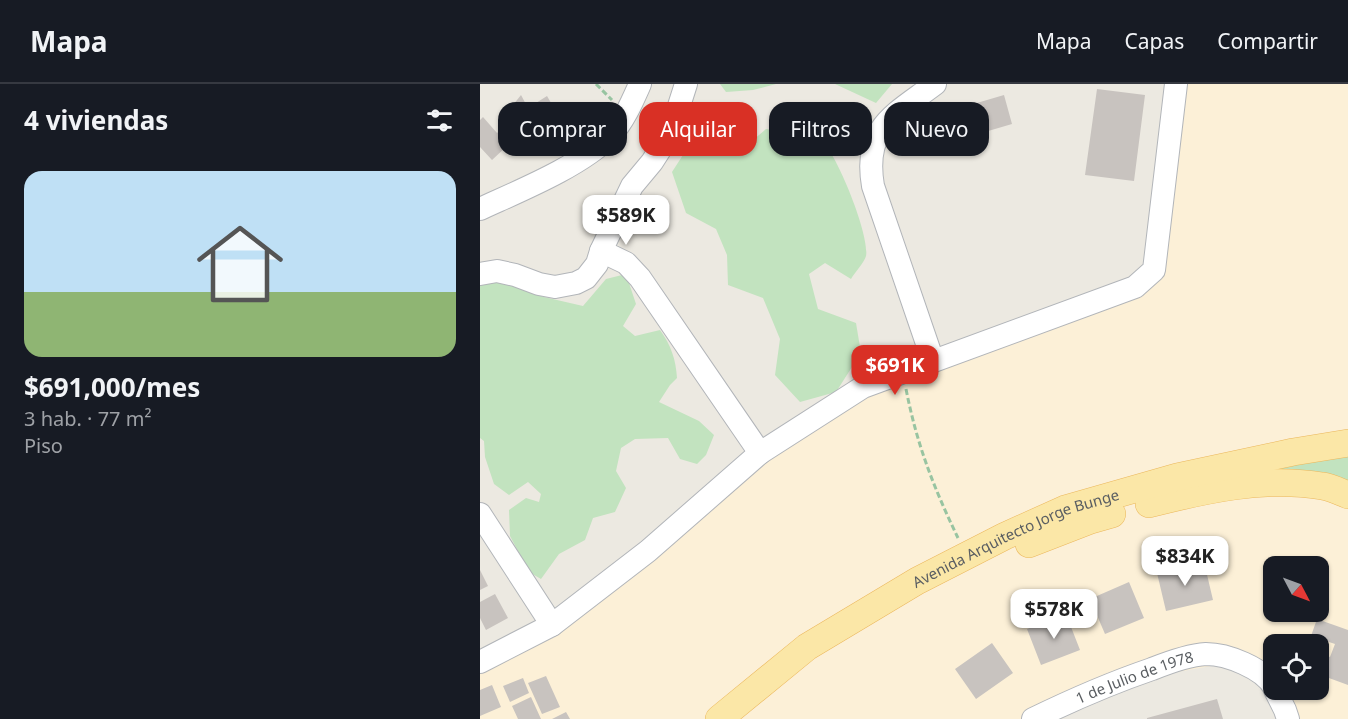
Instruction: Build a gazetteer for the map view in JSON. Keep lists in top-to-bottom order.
{
  "streets": {
    "main road": ["Avenida Arquitecto Jorge Bunge"],
    "street": ["1 de Julio de 1978"]
  },
  "north": "bottom right",
  "page": {
    "header": "Mapa",
    "nav": ["Mapa", "Capas", "Compartir"],
    "heading": "4 viviendas",
    "chip": [
      "Comprar",
      "Alquilar",
      "Filtros",
      "Nuevo"
    ],
    "list": [
      {
        "name": "$691,000/mes",
        "note": "3 hab. · 77 m² · Piso"
      }
    ],
    "price": [
      "$589K",
      "$691K",
      "$834K",
      "$578K"
    ]
  }
}
